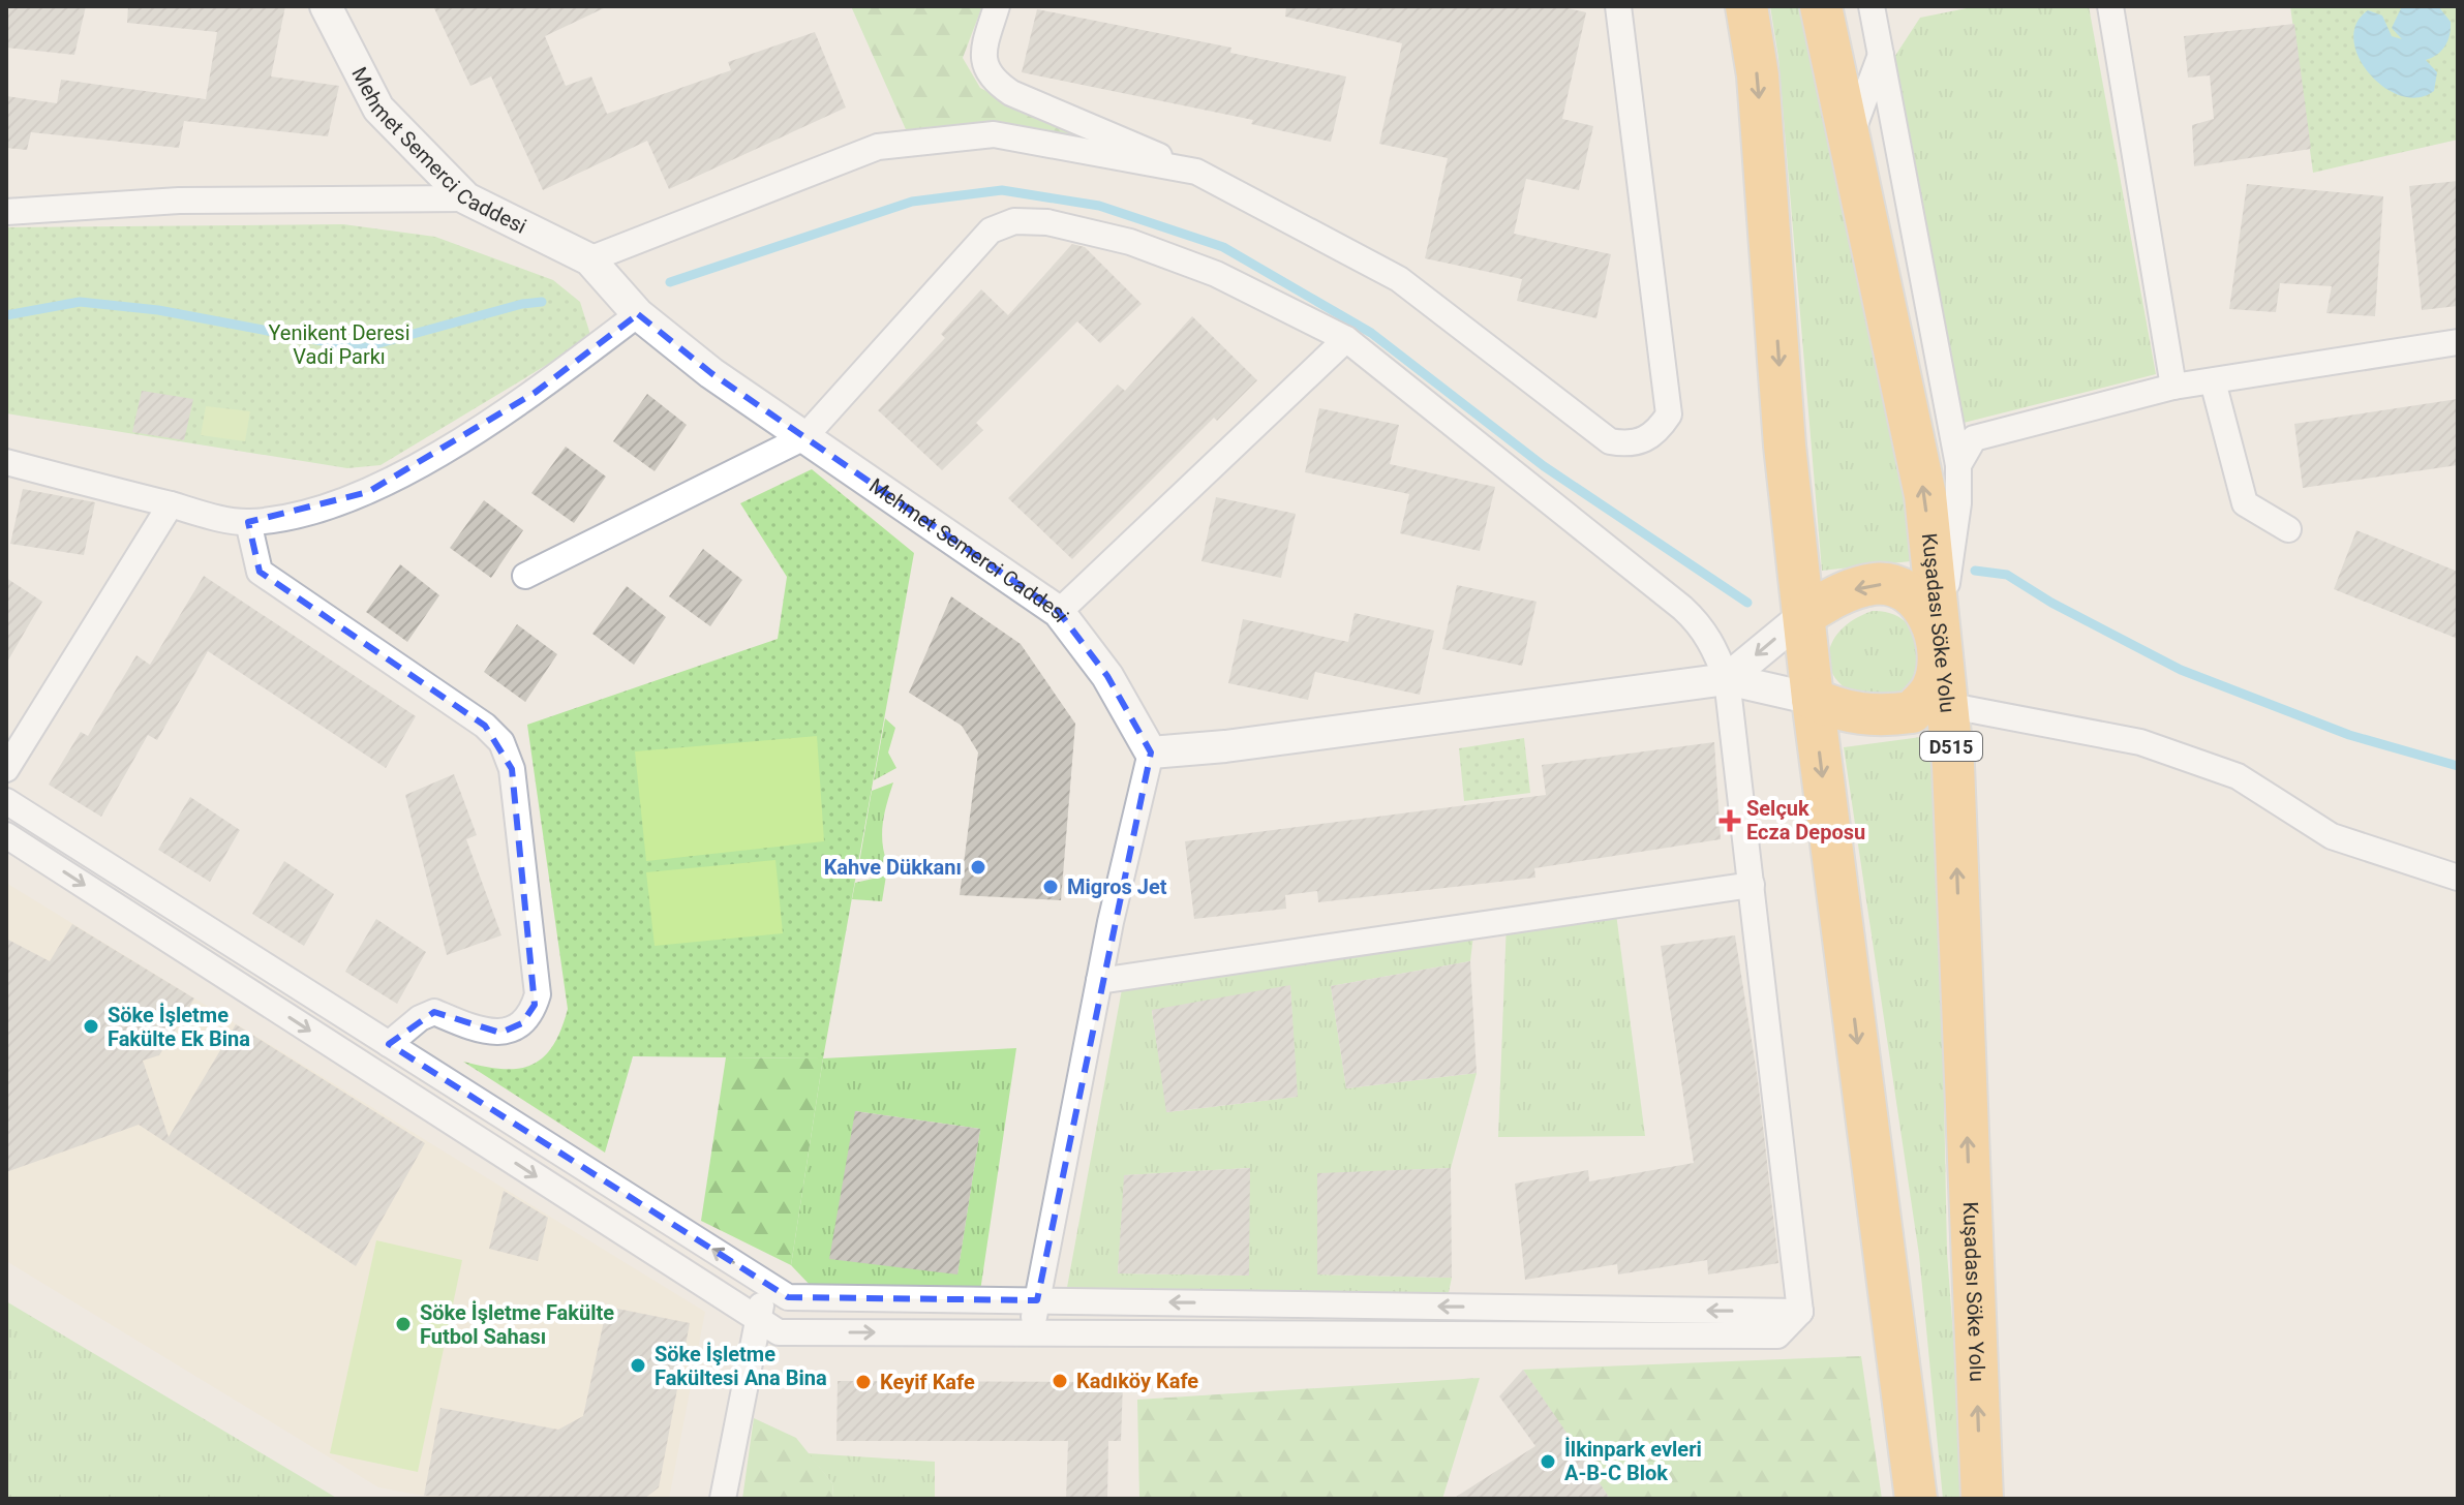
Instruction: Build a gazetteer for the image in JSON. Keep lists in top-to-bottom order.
{
  "streets": {
    "highway": ["Kuşadası Söke Yolu", "D515"],
    "street": ["Mehmet Semerci Caddesi"]
  },
  "parks": ["Yenikent Deresi Vadi Parkı"],
  "places": {
    "health": ["Selçuk Ecza Deposu"],
    "other": [
      "Kahve Dükkanı",
      "Migros Jet",
      "Söke İşletme Fakülte Ek Bina",
      "Söke İşletme Fakülte Futbol Sahası",
      "Söke İşletme Fakültesi Ana Bina",
      "Kadıköy Kafe",
      "Keyif Kafe",
      "İlkinpark evleri A-B-C Blok"
    ]
  }
}
